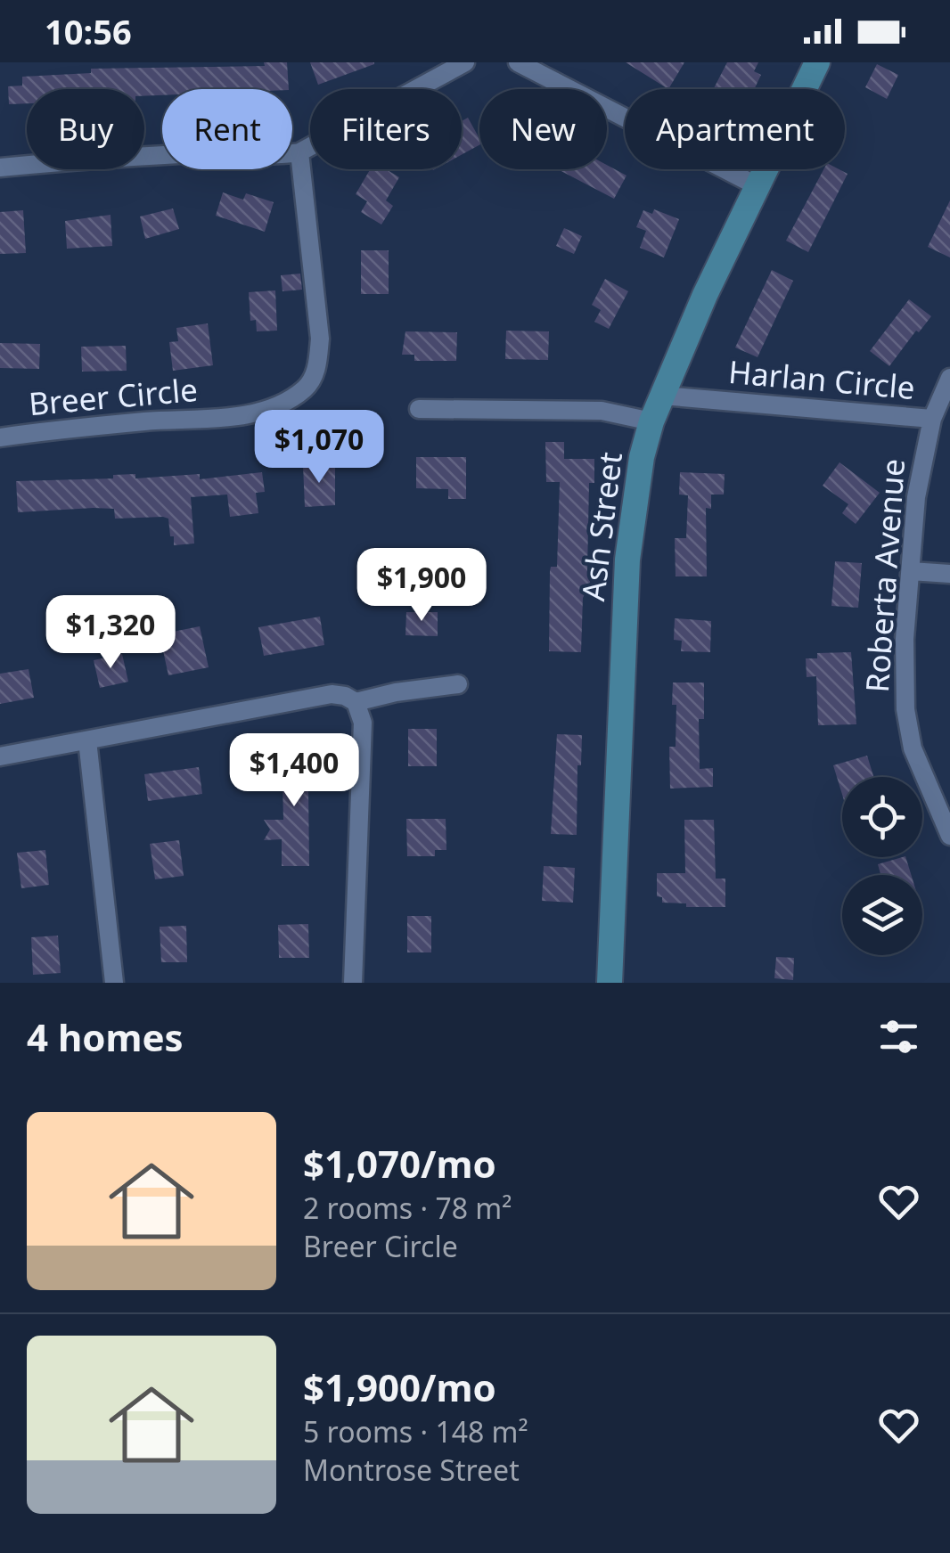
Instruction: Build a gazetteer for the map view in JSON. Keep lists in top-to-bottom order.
{
  "streets": {
    "street": [
      "Harlan Circle",
      "Breer Circle",
      "Ash Street",
      "Roberta Avenue"
    ]
  },
  "crossings": [
    ["Harlan Circle", "Ash Street"],
    ["Harlan Circle", "Roberta Avenue"]
  ],
  "page": {
    "status": "10:56",
    "chip": [
      "Buy",
      "Rent",
      "Filters",
      "New",
      "Apartment"
    ],
    "price": [
      "$1,070",
      "$1,900",
      "$1,320",
      "$1,400"
    ],
    "heading": "4 homes",
    "list": [
      {
        "name": "$1,070/mo",
        "note": "2 rooms · 78 m² · Breer Circle"
      },
      {
        "name": "$1,900/mo",
        "note": "5 rooms · 148 m² · Montrose Street"
      }
    ]
  }
}
